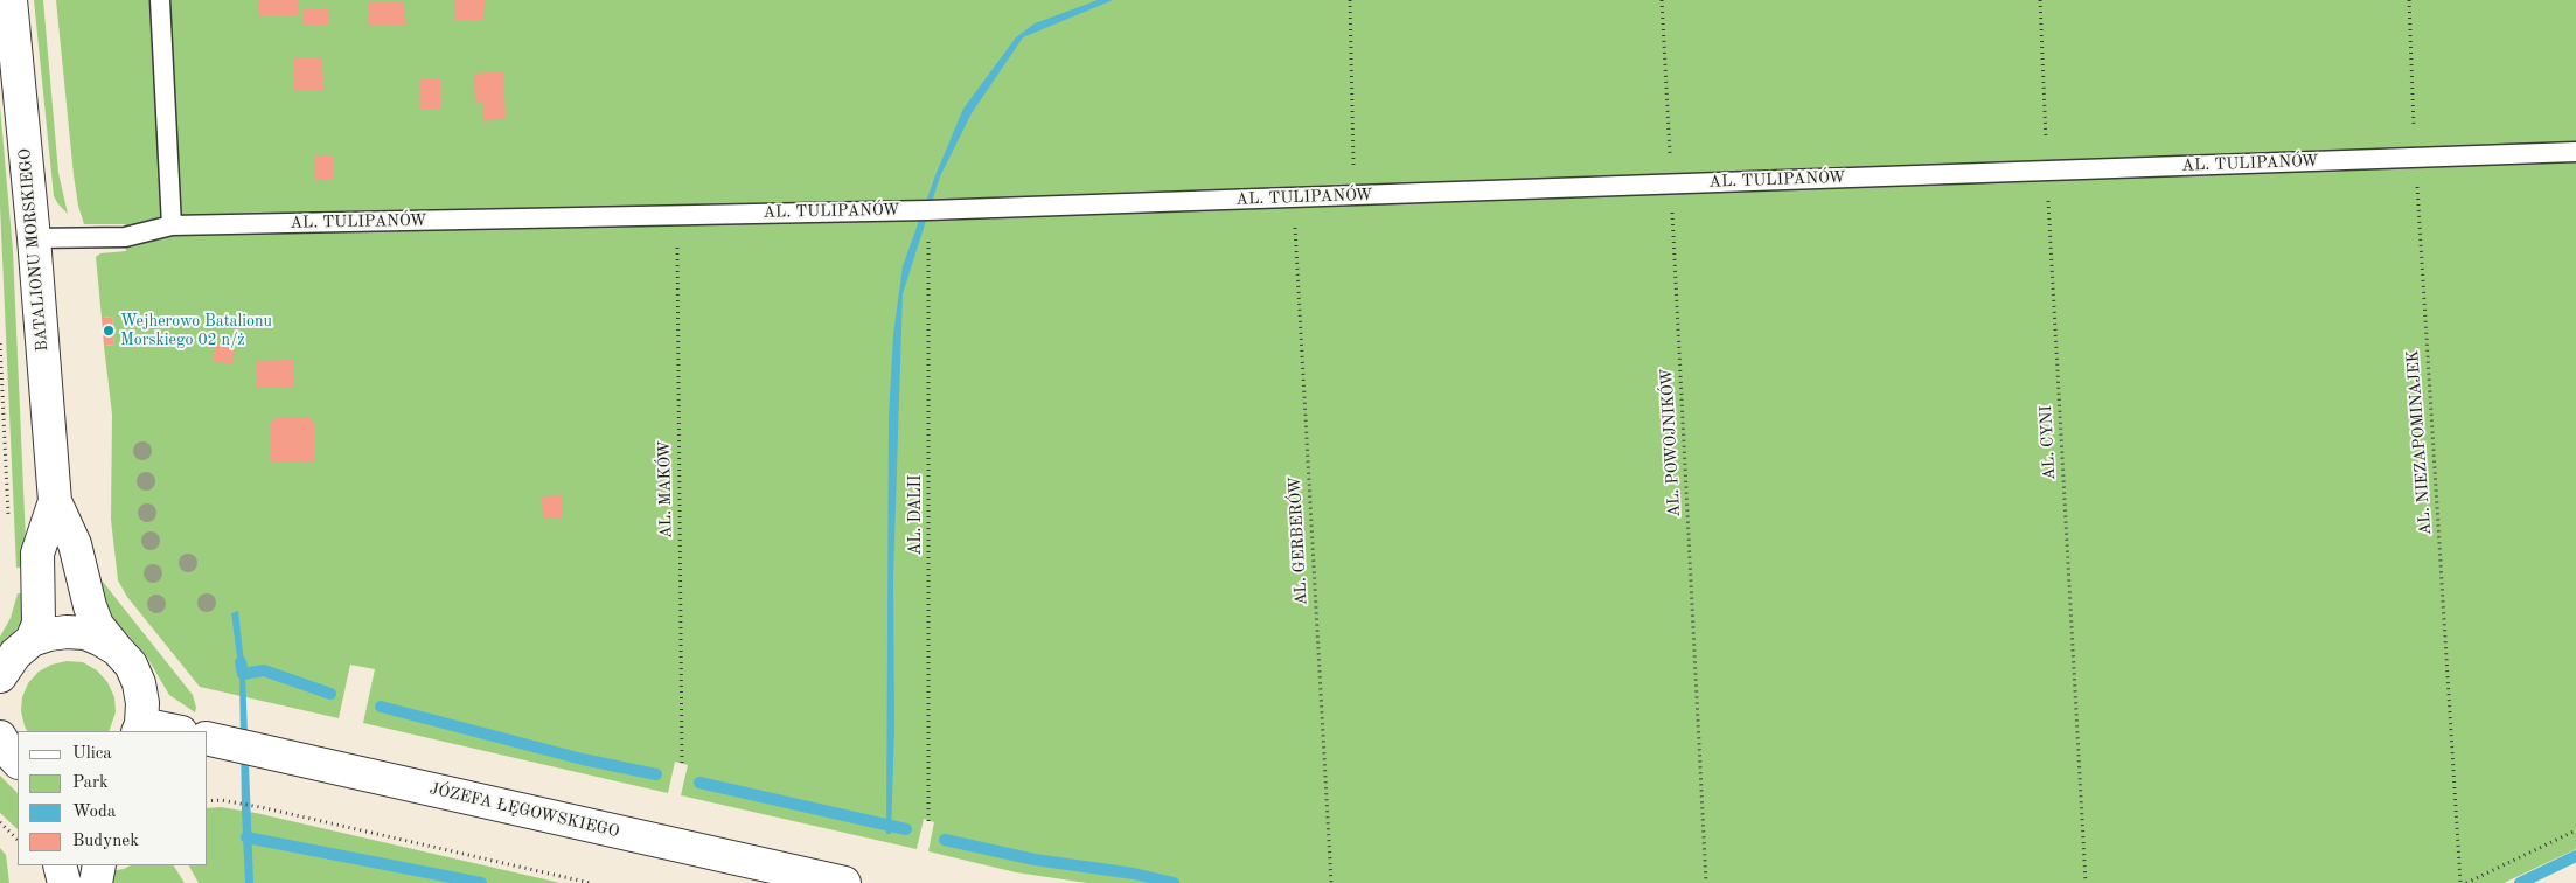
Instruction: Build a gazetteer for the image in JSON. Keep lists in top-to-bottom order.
{
  "streets": {
    "main road": ["BATALIONU MORSKIEGO", "JÓZEFA ŁĘGOWSKIEGO"],
    "lane": ["AL. TULIPANÓW"],
    "path": [
      "AL. POWOJNIKÓW",
      "AL. CYNI",
      "AL. NIEZAPOMINAJEK",
      "AL. MAKÓW",
      "AL. DALII",
      "AL. GERBERÓW"
    ]
  },
  "crossings": [
    ["AL. TULIPANÓW", "BATALIONU MORSKIEGO"],
    ["AL. TULIPANÓW", "AL. POWOJNIKÓW"],
    ["AL. TULIPANÓW", "AL. CYNI"],
    ["AL. TULIPANÓW", "AL. NIEZAPOMINAJEK"],
    ["AL. TULIPANÓW", "AL. MAKÓW"],
    ["AL. TULIPANÓW", "AL. DALII"],
    ["AL. TULIPANÓW", "AL. GERBERÓW"]
  ],
  "places": ["Wejherowo Batalionu Morskiego 02 n/ż"],
  "legend": [
    "Ulica",
    "Park",
    "Woda",
    "Budynek"
  ]
}
